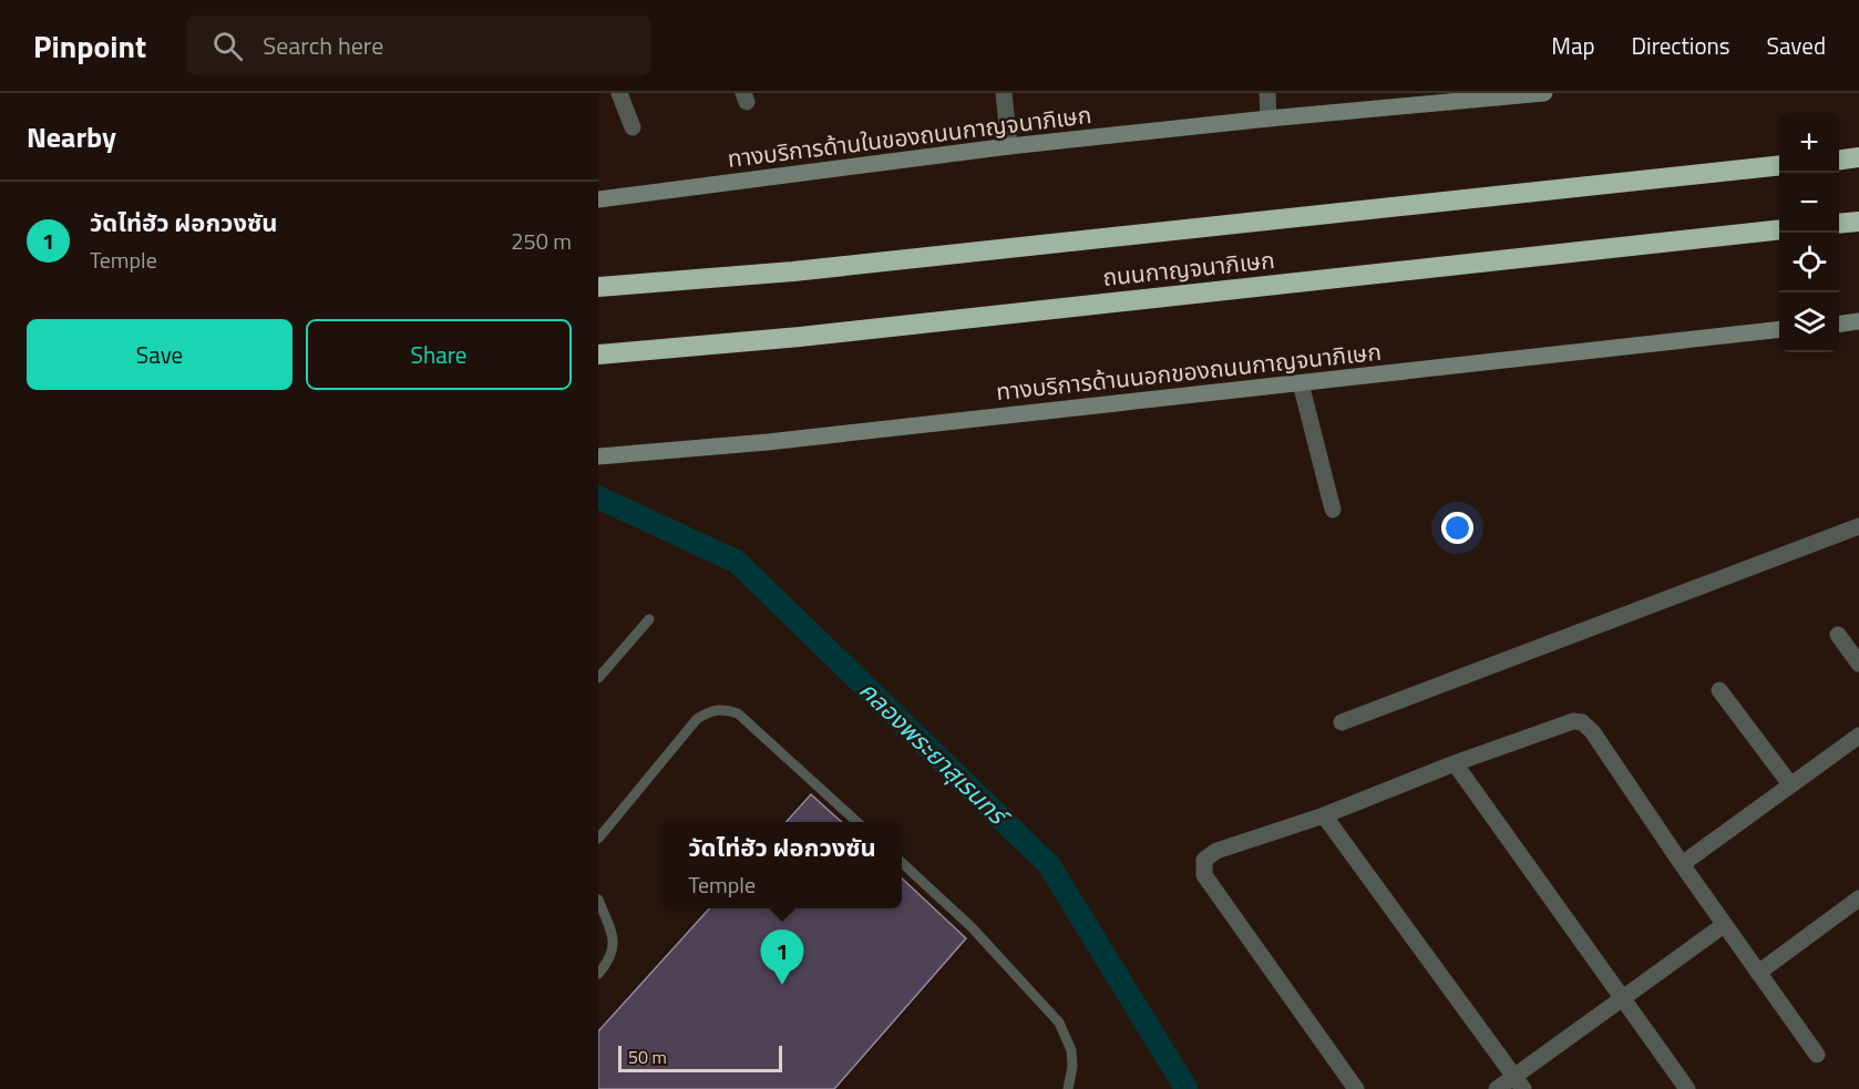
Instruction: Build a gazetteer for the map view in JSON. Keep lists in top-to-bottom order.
{
  "streets": {
    "highway": ["ถนนกาญจนาภิเษก"],
    "main road": ["ทางบริการด้านในของถนนกาญจนาภิเษก", "ทางบริการด้านนอกของถนนกาญจนาภิเษก"]
  },
  "water": ["คลองพระยาสุเรนทร์"],
  "scale_bar": "50 m",
  "page": {
    "header": "Pinpoint",
    "search": "Search here",
    "nav": ["Map", "Directions", "Saved"],
    "heading": "Nearby",
    "map_buttons": ["+", "−"],
    "list": [
      {
        "mark": "1",
        "name": "วัดไท่ฮัว ฝอกวงซัน",
        "note": "Temple",
        "value": "250 m"
      }
    ],
    "buttons": ["Save", "Share"],
    "popup": ["วัดไท่ฮัว ฝอกวงซัน", "Temple"],
    "pins": "1",
    "scale": "50 m"
  }
}
